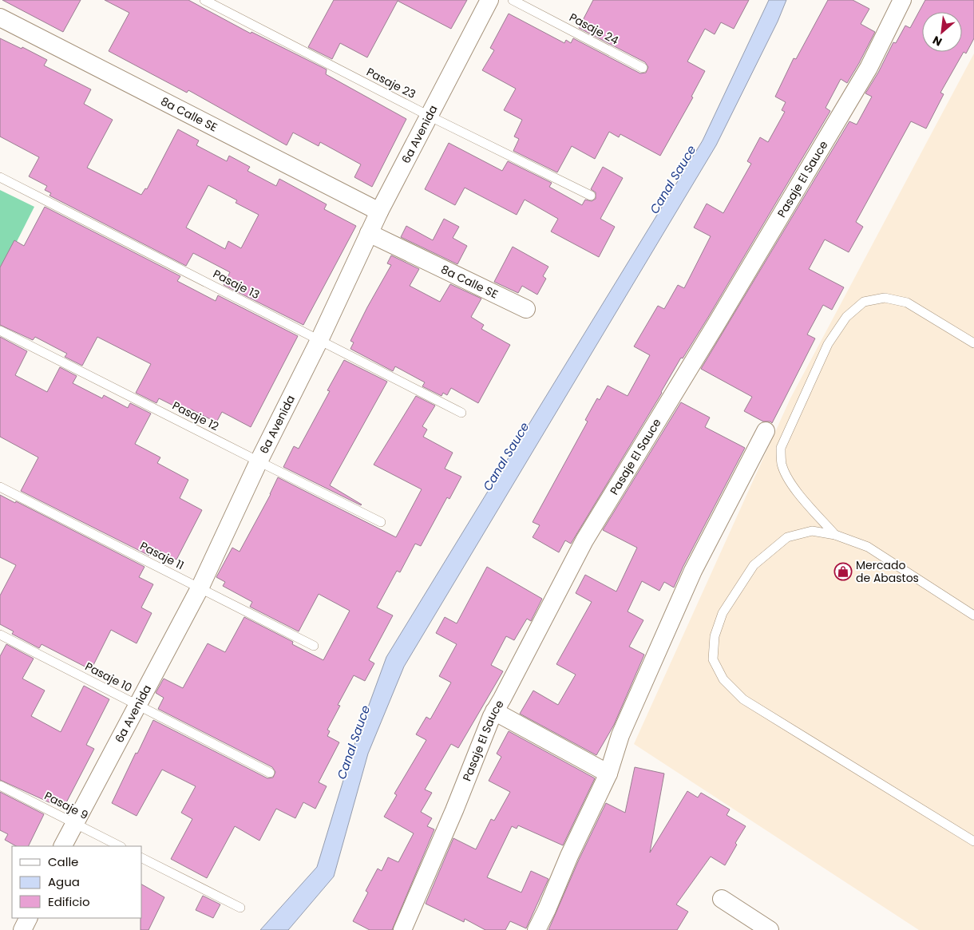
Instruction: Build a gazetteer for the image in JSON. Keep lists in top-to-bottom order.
{
  "streets": {
    "street": ["8a Calle SE", "6a Avenida", "Pasaje El Sauce"],
    "lane": [
      "Pasaje 24",
      "Pasaje 23",
      "Pasaje 13",
      "Pasaje 12",
      "Pasaje 11",
      "Pasaje 10",
      "Pasaje 9"
    ]
  },
  "crossings": [
    ["Pasaje 23", "6a Avenida"],
    ["8a Calle SE", "6a Avenida"],
    ["6a Avenida", "Pasaje 13"],
    ["6a Avenida", "Pasaje 12"],
    ["6a Avenida", "Pasaje 11"],
    ["6a Avenida", "Pasaje 10"],
    ["6a Avenida", "Pasaje 9"]
  ],
  "water": ["Canal Sauce"],
  "places": {
    "shop": ["Mercado de Abastos"]
  },
  "legend": ["Calle", "Agua", "Edificio"],
  "north": "bottom left"
}
